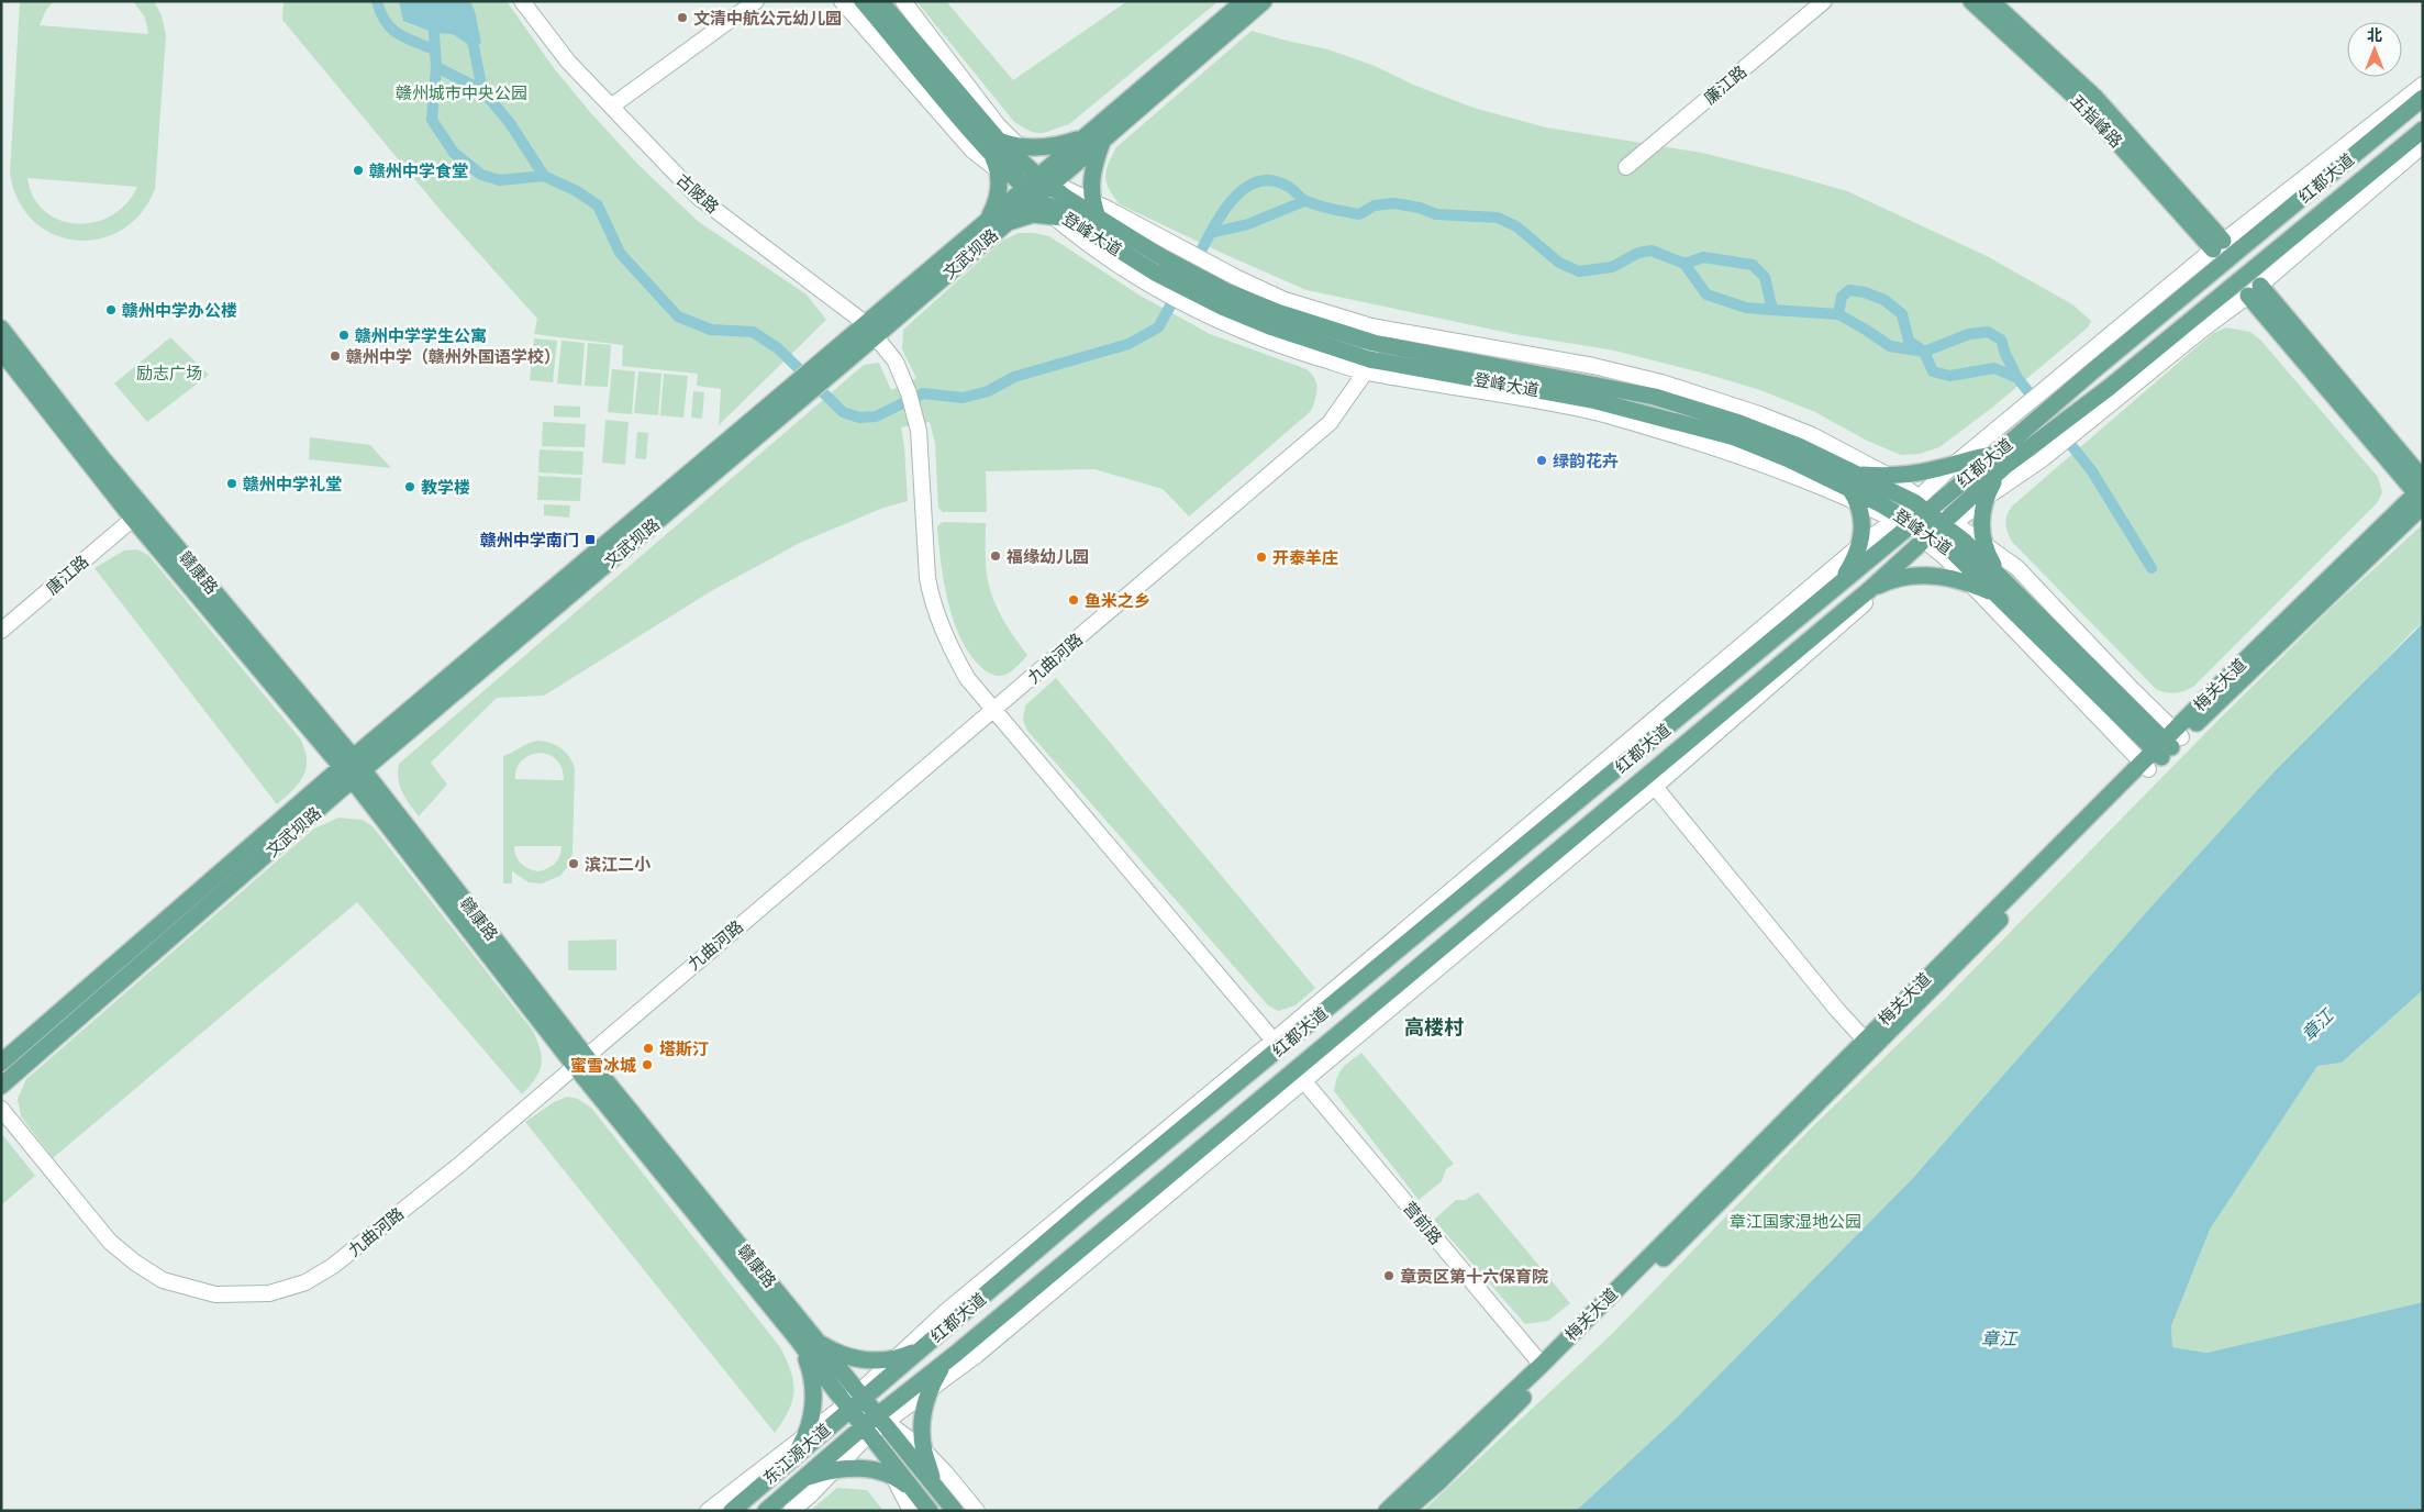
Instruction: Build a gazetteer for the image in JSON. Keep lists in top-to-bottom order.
{
  "streets": {
    "main road": [
      "五指峰路",
      "红都大道",
      "登峰大道",
      "文武坝路",
      "赣康路",
      "梅关大道",
      "东江源大道"
    ],
    "street": [
      "廉江路",
      "古陂路",
      "唐江路",
      "九曲河路",
      "营前路"
    ]
  },
  "crossings": [
    ["红都大道", "登峰大道"],
    ["红都大道", "赣康路"],
    ["红都大道", "东江源大道"],
    ["古陂路", "文武坝路"],
    ["古陂路", "九曲河路"],
    ["登峰大道", "文武坝路"],
    ["登峰大道", "九曲河路"],
    ["登峰大道", "梅关大道"],
    ["文武坝路", "赣康路"],
    ["赣康路", "唐江路"],
    ["赣康路", "九曲河路"],
    ["赣康路", "东江源大道"],
    ["梅关大道", "营前路"]
  ],
  "districts": ["高楼村"],
  "water": ["章江"],
  "parks": ["赣州城市中央公园", "励志广场", "章江国家湿地公园"],
  "places": {
    "other": [
      "文清中航公元幼儿园",
      "赣州中学食堂",
      "赣州中学办公楼",
      "赣州中学学生公寓",
      "赣州中学（赣州外国语学校）",
      "绿韵花卉",
      "赣州中学礼堂",
      "教学楼",
      "福缘幼儿园",
      "开泰羊庄",
      "鱼米之乡",
      "滨江二小",
      "塔斯汀",
      "蜜雪冰城",
      "章贡区第十六保育院"
    ],
    "transit": ["赣州中学南门"]
  },
  "north": "top"
}
